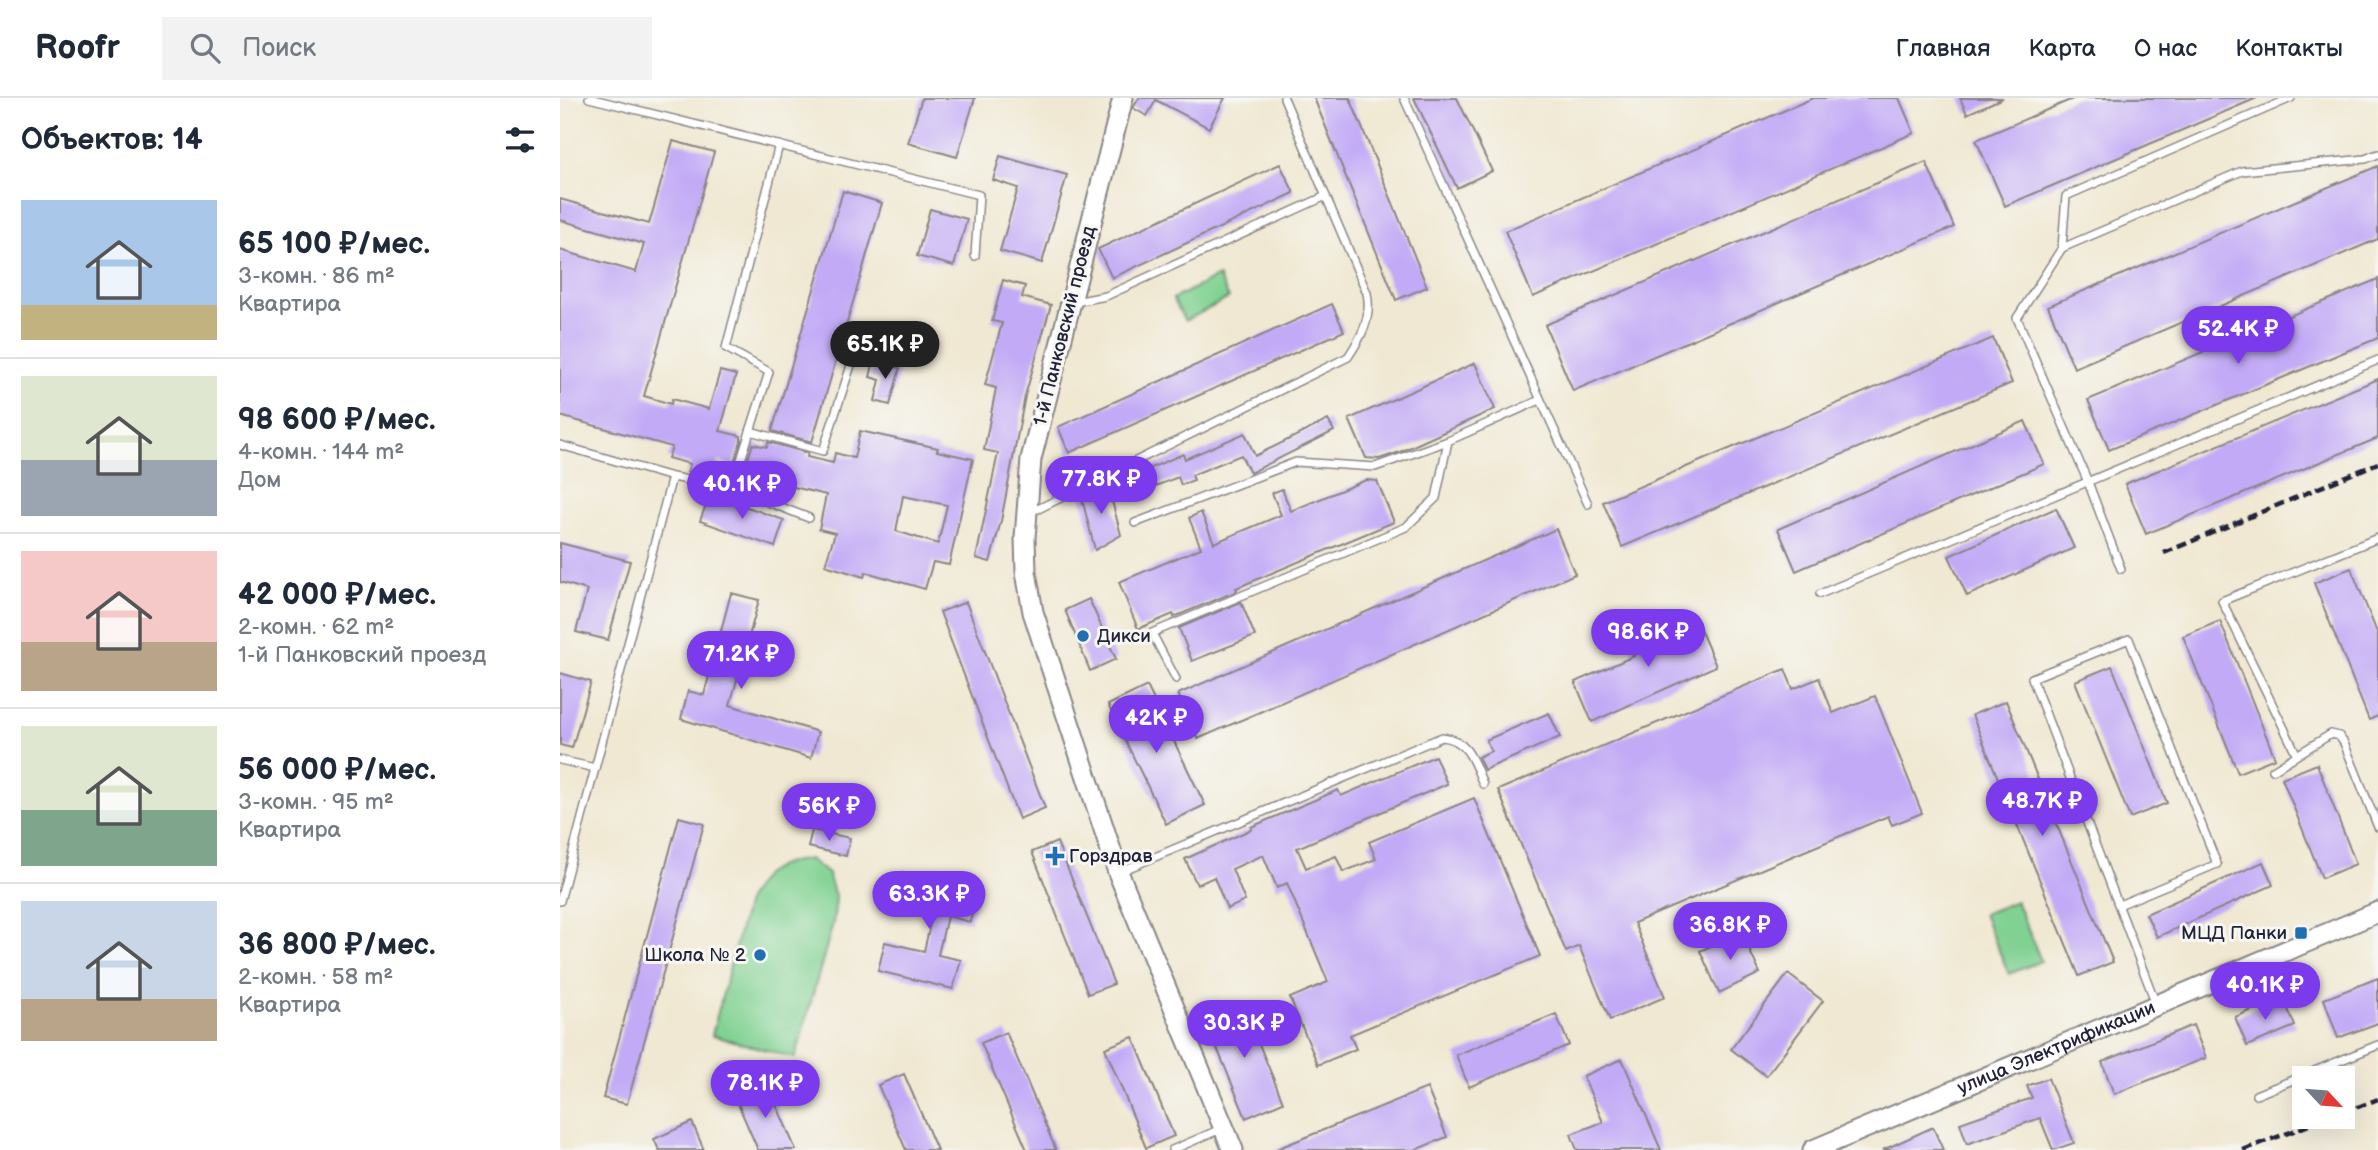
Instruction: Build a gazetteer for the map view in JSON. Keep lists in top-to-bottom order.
{
  "streets": {
    "street": ["1-й Панковский проезд", "улица Электрификации"]
  },
  "places": {
    "other": ["Дикси", "Школа № 2"],
    "health": ["Горздрав"],
    "transit": ["МЦД Панки"]
  },
  "north": "bottom right",
  "page": {
    "header": "Roofr",
    "search": "Поиск",
    "nav": [
      "Главная",
      "Карта",
      "О нас",
      "Контакты"
    ],
    "heading": "Объектов: 14",
    "list": [
      {
        "name": "65 100 ₽/мес.",
        "note": "3-комн. · 86 m² · Квартира"
      },
      {
        "name": "98 600 ₽/мес.",
        "note": "4-комн. · 144 m² · Дом"
      },
      {
        "name": "42 000 ₽/мес.",
        "note": "2-комн. · 62 m² · 1-й Панковский проезд"
      },
      {
        "name": "56 000 ₽/мес.",
        "note": "3-комн. · 95 m² · Квартира"
      },
      {
        "name": "36 800 ₽/мес.",
        "note": "2-комн. · 58 m² · Квартира"
      }
    ],
    "price": [
      "52.4K ₽",
      "65.1K ₽",
      "77.8K ₽",
      "40.1K ₽",
      "98.6K ₽",
      "71.2K ₽",
      "42K ₽",
      "48.7K ₽",
      "56K ₽",
      "63.3K ₽",
      "36.8K ₽",
      "40.1K ₽",
      "30.3K ₽",
      "78.1K ₽"
    ]
  }
}
